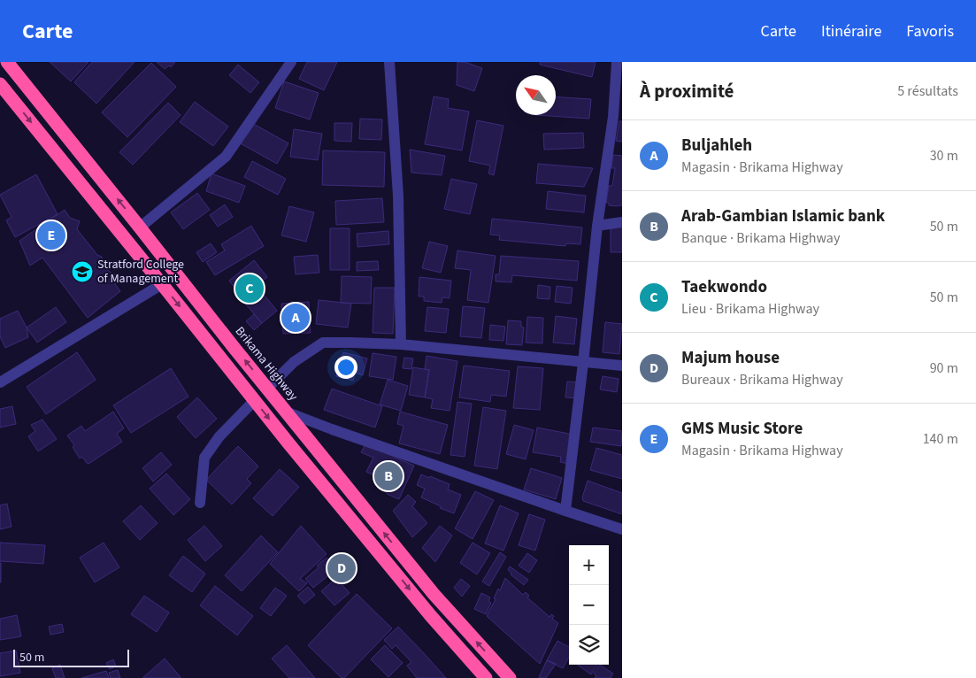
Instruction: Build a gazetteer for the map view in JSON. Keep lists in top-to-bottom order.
{
  "streets": {
    "highway": ["Brikama Highway"]
  },
  "places": {
    "school or university": ["Stratford College of Management"]
  },
  "scale_bar": "50 m",
  "north": "top left",
  "page": {
    "header": "Carte",
    "nav": ["Carte", "Itinéraire", "Favoris"],
    "heading": ["À proximité", "5 résultats"],
    "list": [
      {
        "mark": "A",
        "name": "Buljahleh",
        "note": "Magasin · Brikama Highway",
        "value": "30 m"
      },
      {
        "mark": "B",
        "name": "Arab-Gambian Islamic bank",
        "note": "Banque · Brikama Highway",
        "value": "50 m"
      },
      {
        "mark": "C",
        "name": "Taekwondo",
        "note": "Lieu · Brikama Highway",
        "value": "50 m"
      },
      {
        "mark": "D",
        "name": "Majum house",
        "note": "Bureaux · Brikama Highway",
        "value": "90 m"
      },
      {
        "mark": "E",
        "name": "GMS Music Store",
        "note": "Magasin · Brikama Highway",
        "value": "140 m"
      }
    ],
    "pins": [
      "E",
      "C",
      "A",
      "B",
      "D"
    ],
    "map_buttons": ["+", "−"],
    "scale": "50 m"
  }
}
